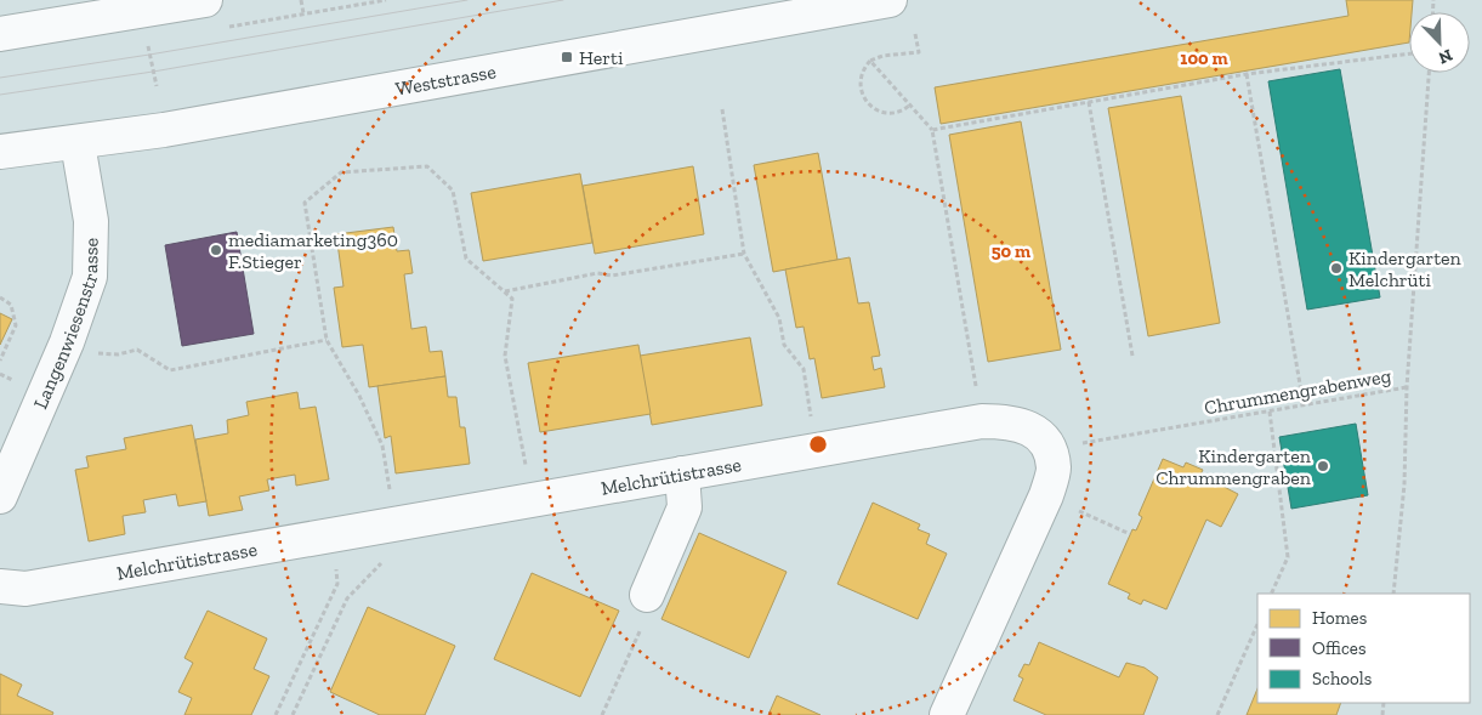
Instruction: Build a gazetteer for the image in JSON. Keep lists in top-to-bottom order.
{
  "streets": {
    "street": ["Weststrasse", "Langenwiesenstrasse", "Melchrütistrasse"],
    "path": ["Chrummengrabenweg"]
  },
  "crossings": [
    ["Weststrasse", "Langenwiesenstrasse"],
    ["Chrummengrabenweg", "Melchrütistrasse"]
  ],
  "places": {
    "transit": ["Herti"],
    "other": ["mediamarketing360 F.Stieger", "Kindergarten Melchrüti", "Kindergarten Chrummengraben"]
  },
  "legend": ["Homes", "Offices", "Schools"],
  "north": "bottom right",
  "rings": ["100 m", "50 m"]
}
